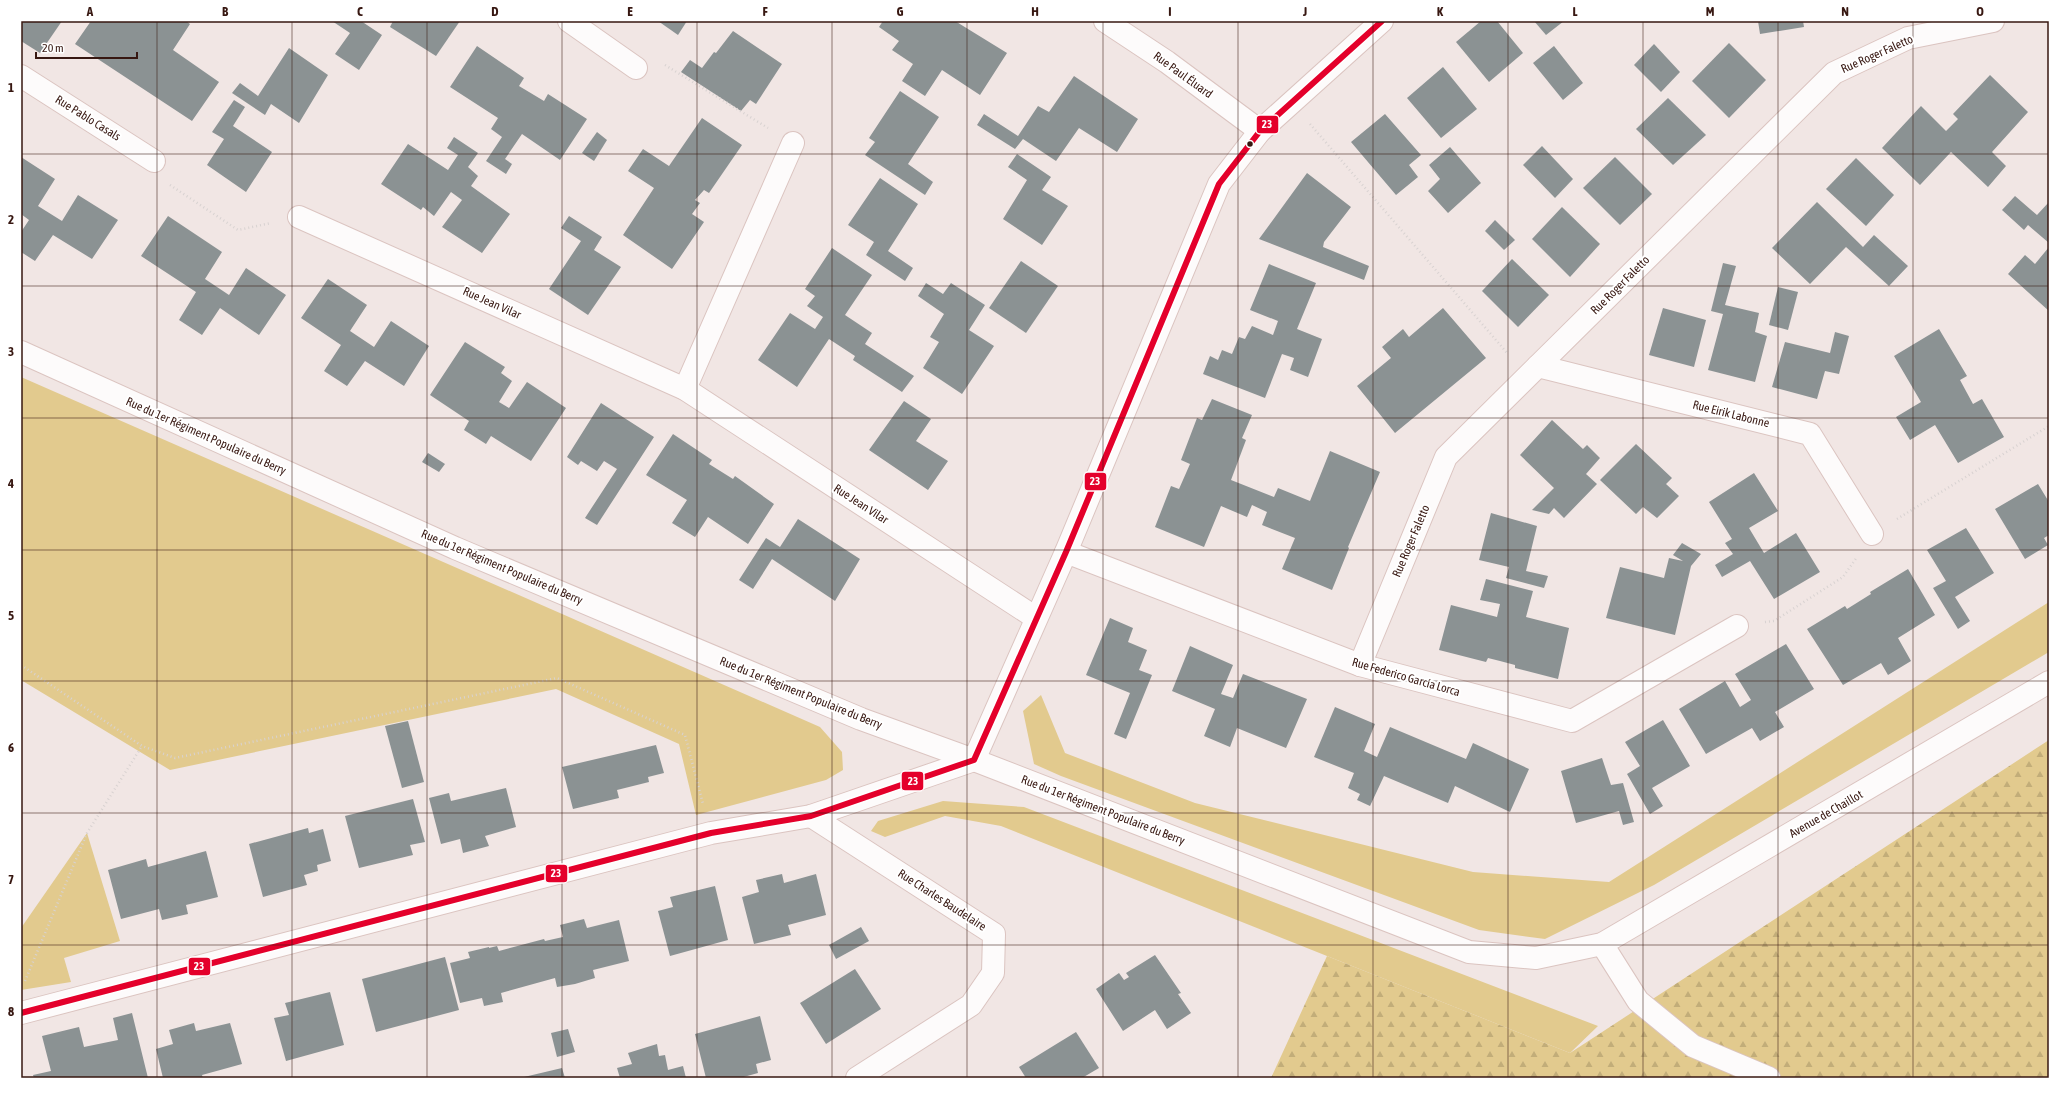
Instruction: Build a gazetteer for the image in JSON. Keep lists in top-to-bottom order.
{
  "streets": {
    "street": [
      "Rue Roger Faletto",
      "Rue Paul Éluard",
      "Rue Pablo Casals",
      "Rue Jean Vilar",
      "Rue Eirik Labonne",
      "Rue du 1er Régiment Populaire du Berry",
      "Rue Federico García Lorca",
      "Avenue de Chaillot",
      "Rue Charles Baudelaire"
    ]
  },
  "crossings": [
    ["Rue Roger Faletto", "Rue Eirik Labonne"],
    ["Rue Roger Faletto", "Rue Federico García Lorca"],
    ["Rue du 1er Régiment Populaire du Berry", "Avenue de Chaillot"]
  ],
  "lines": ["transit line 23"],
  "scale_bar": "20 m",
  "grid": {
    "columns": [
      "A",
      "B",
      "C",
      "D",
      "E",
      "F",
      "G",
      "H",
      "I",
      "J",
      "K",
      "L",
      "M",
      "N",
      "O"
    ],
    "rows": [
      "1",
      "2",
      "3",
      "4",
      "5",
      "6",
      "7",
      "8"
    ]
  }
}
